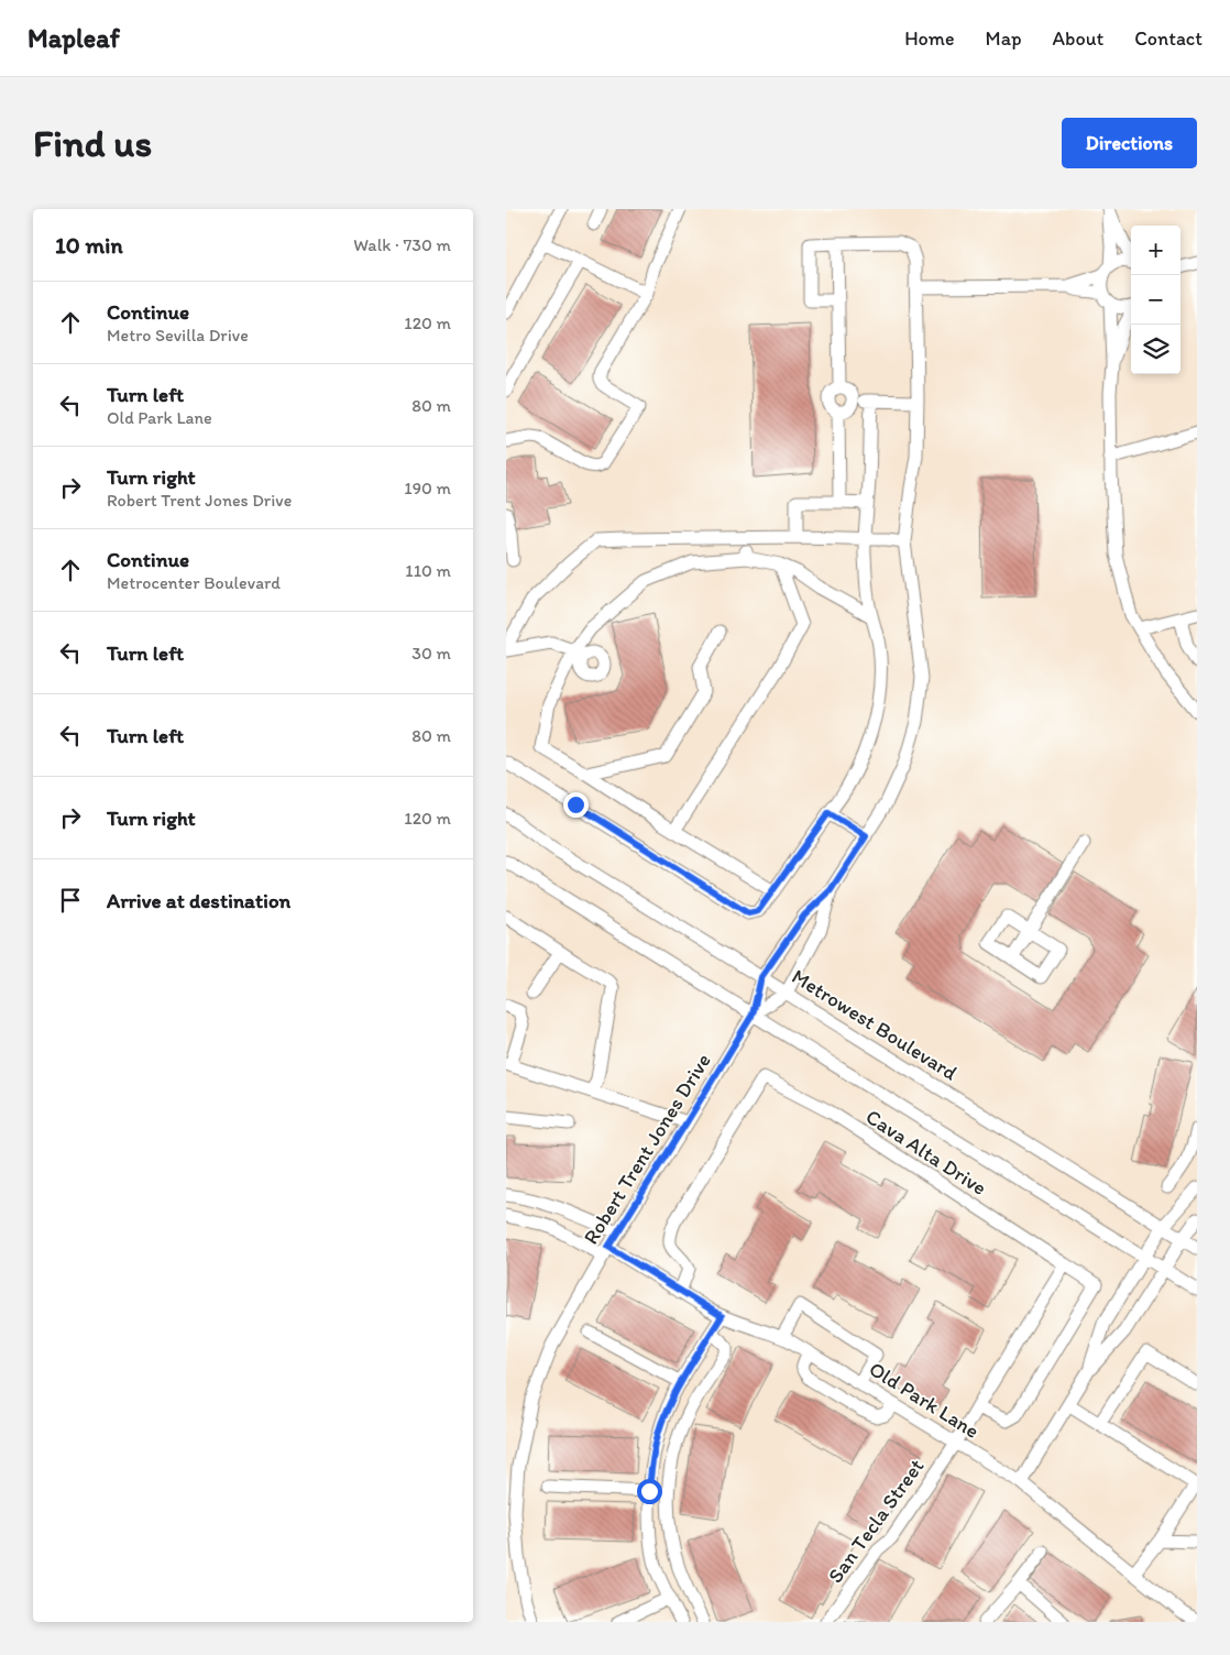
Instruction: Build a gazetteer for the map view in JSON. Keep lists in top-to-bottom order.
{
  "streets": {
    "street": [
      "Metrowest Boulevard",
      "Robert Trent Jones Drive",
      "Cava Alta Drive",
      "Old Park Lane",
      "San Tecla Street"
    ]
  },
  "crossings": [
    ["Metrowest Boulevard", "Robert Trent Jones Drive"],
    ["Robert Trent Jones Drive", "Old Park Lane"],
    ["Cava Alta Drive", "Old Park Lane"],
    ["Cava Alta Drive", "San Tecla Street"],
    ["Old Park Lane", "San Tecla Street"]
  ],
  "page": {
    "header": "Mapleaf",
    "nav": [
      "Home",
      "Map",
      "About",
      "Contact"
    ],
    "buttons": "Directions",
    "title": "Find us",
    "heading": ["10 min", "Walk · 730 m"],
    "map_buttons": ["+", "−"],
    "list": [
      ["Continue", "Metro Sevilla Drive", "120 m"],
      ["Turn left", "Old Park Lane", "80 m"],
      ["Turn right", "Robert Trent Jones Drive", "190 m"],
      ["Continue", "Metrocenter Boulevard", "110 m"],
      ["Turn left", "30 m"],
      ["Turn left", "80 m"],
      ["Turn right", "120 m"],
      "Arrive at destination"
    ]
  }
}
